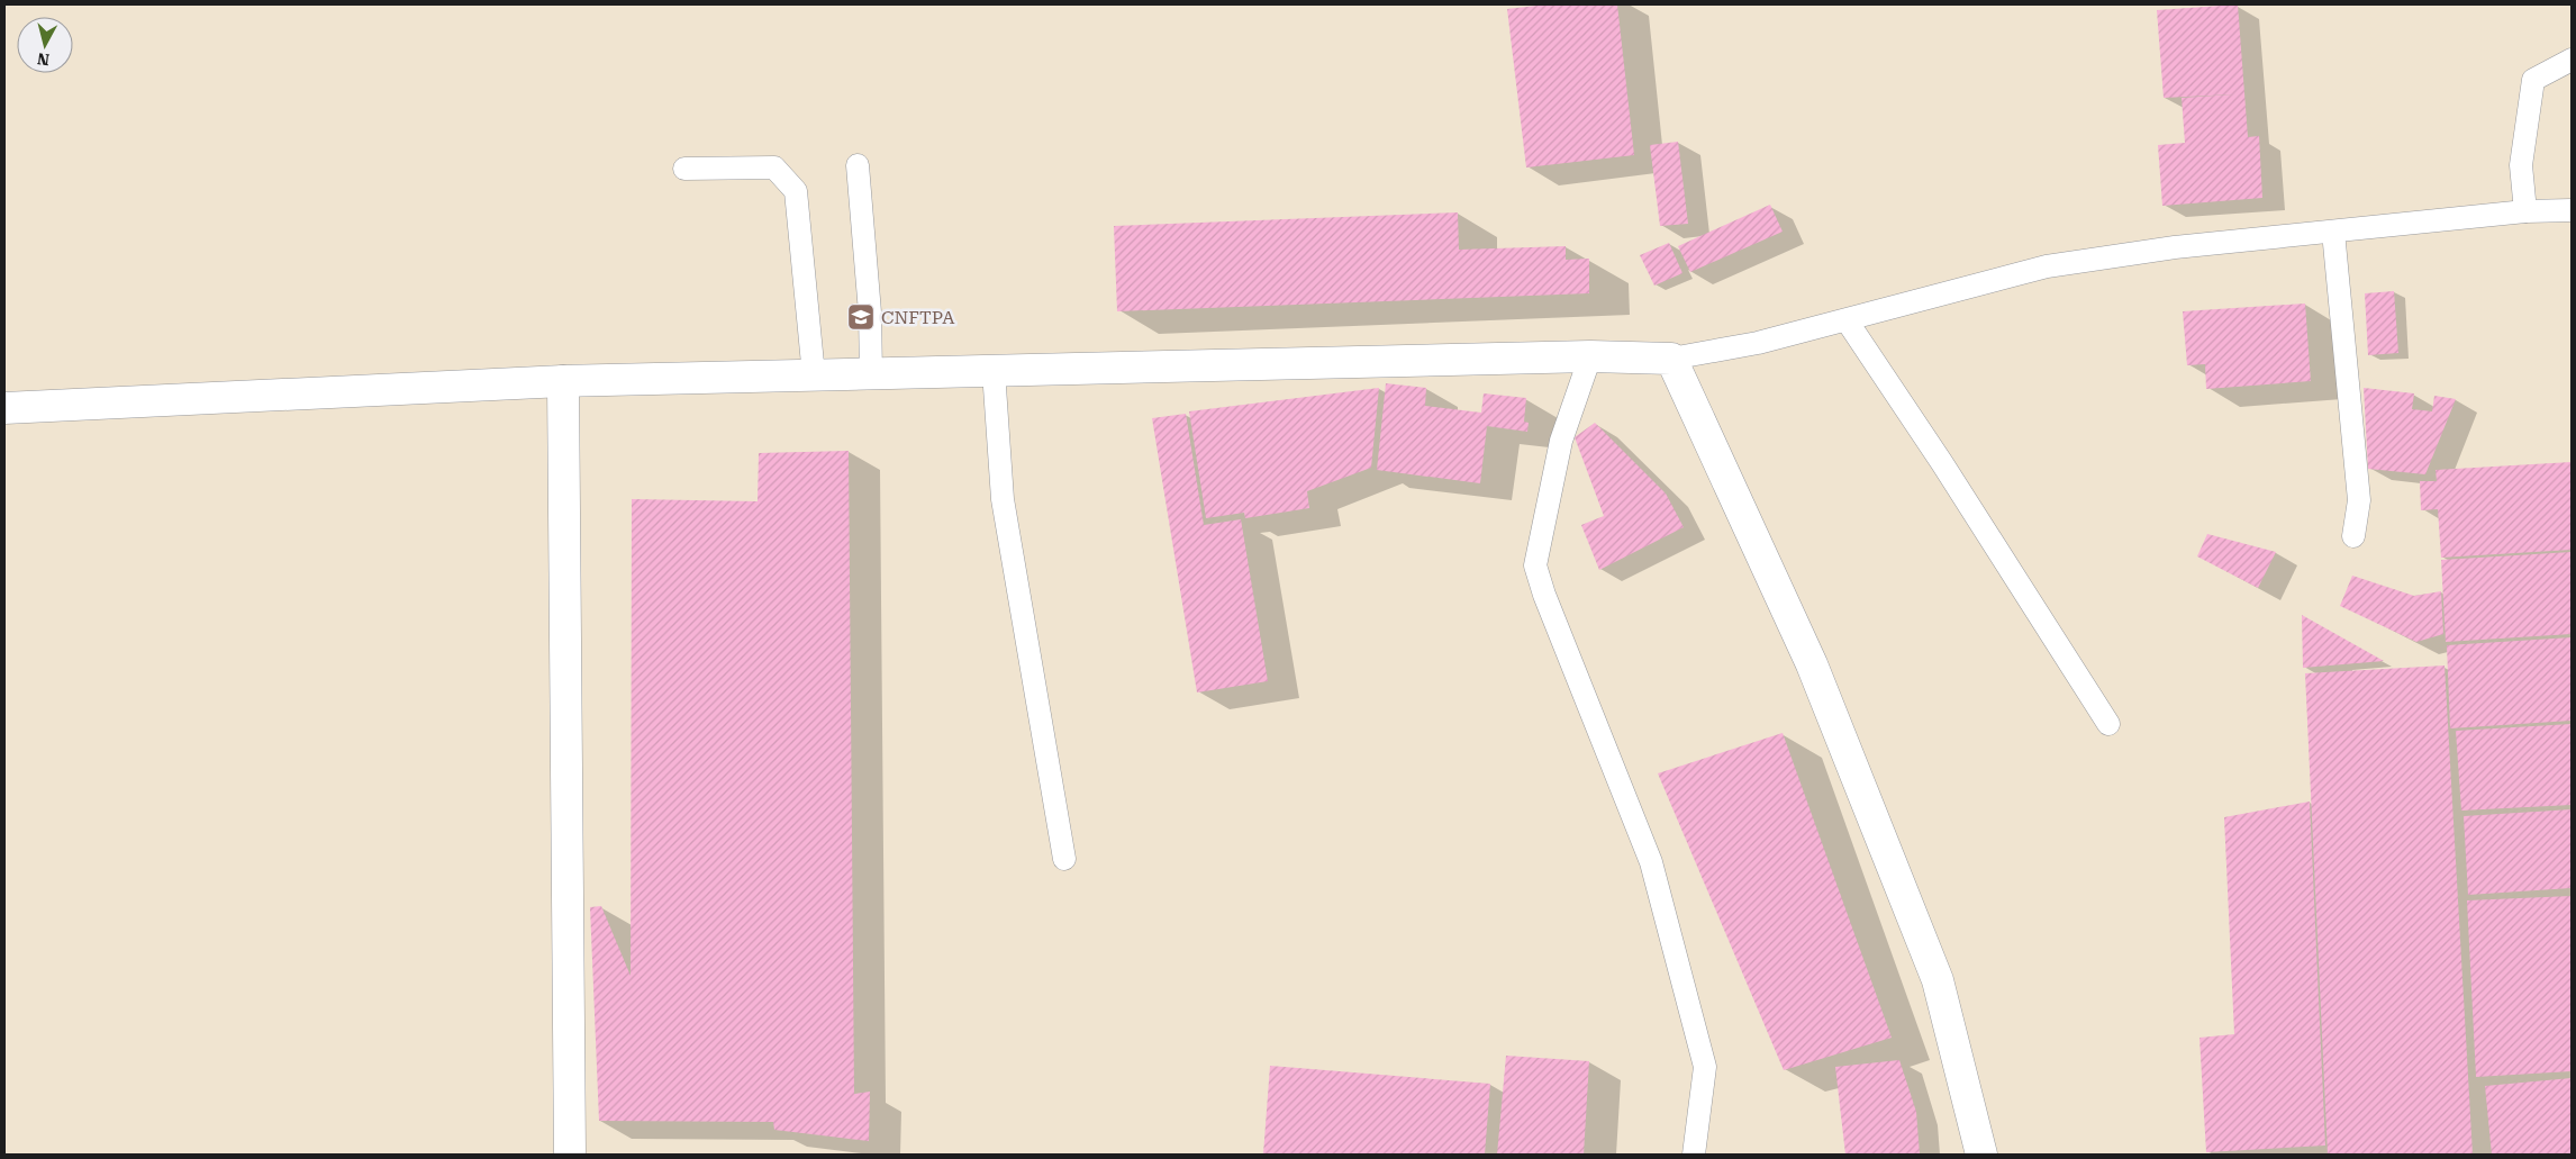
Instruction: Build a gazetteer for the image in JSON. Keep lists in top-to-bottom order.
{
  "places": {
    "school or university": ["CNFTPA"]
  },
  "north": "bottom"
}
